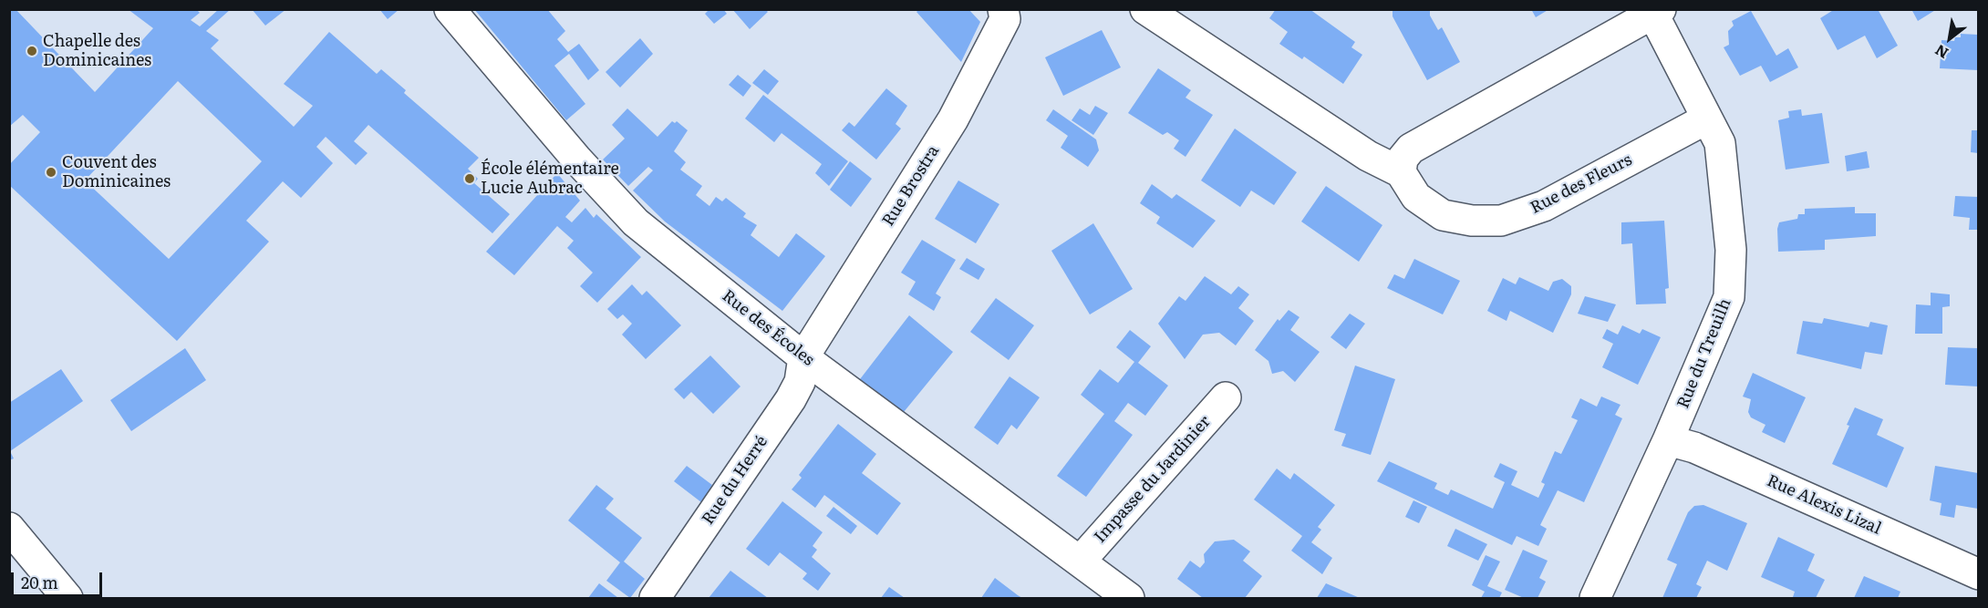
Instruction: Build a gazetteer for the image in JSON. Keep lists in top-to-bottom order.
{
  "streets": {
    "street": [
      "Rue des Fleurs",
      "Rue Brostra",
      "Rue des Écoles",
      "Rue du Treuilh",
      "Impasse du Jardinier",
      "Rue du Herré",
      "Rue Alexis Lizal"
    ]
  },
  "crossings": [
    ["Rue des Fleurs", "Rue du Treuilh"],
    ["Rue Brostra", "Rue des Écoles"],
    ["Rue Brostra", "Rue du Herré"],
    ["Rue des Écoles", "Impasse du Jardinier"],
    ["Rue des Écoles", "Rue du Herré"],
    ["Rue du Treuilh", "Rue Alexis Lizal"]
  ],
  "places": ["Chapelle des Dominicaines", "Couvent des Dominicaines", "École élémentaire Lucie Aubrac"],
  "scale_bar": "20 m",
  "north": "bottom left"
}
